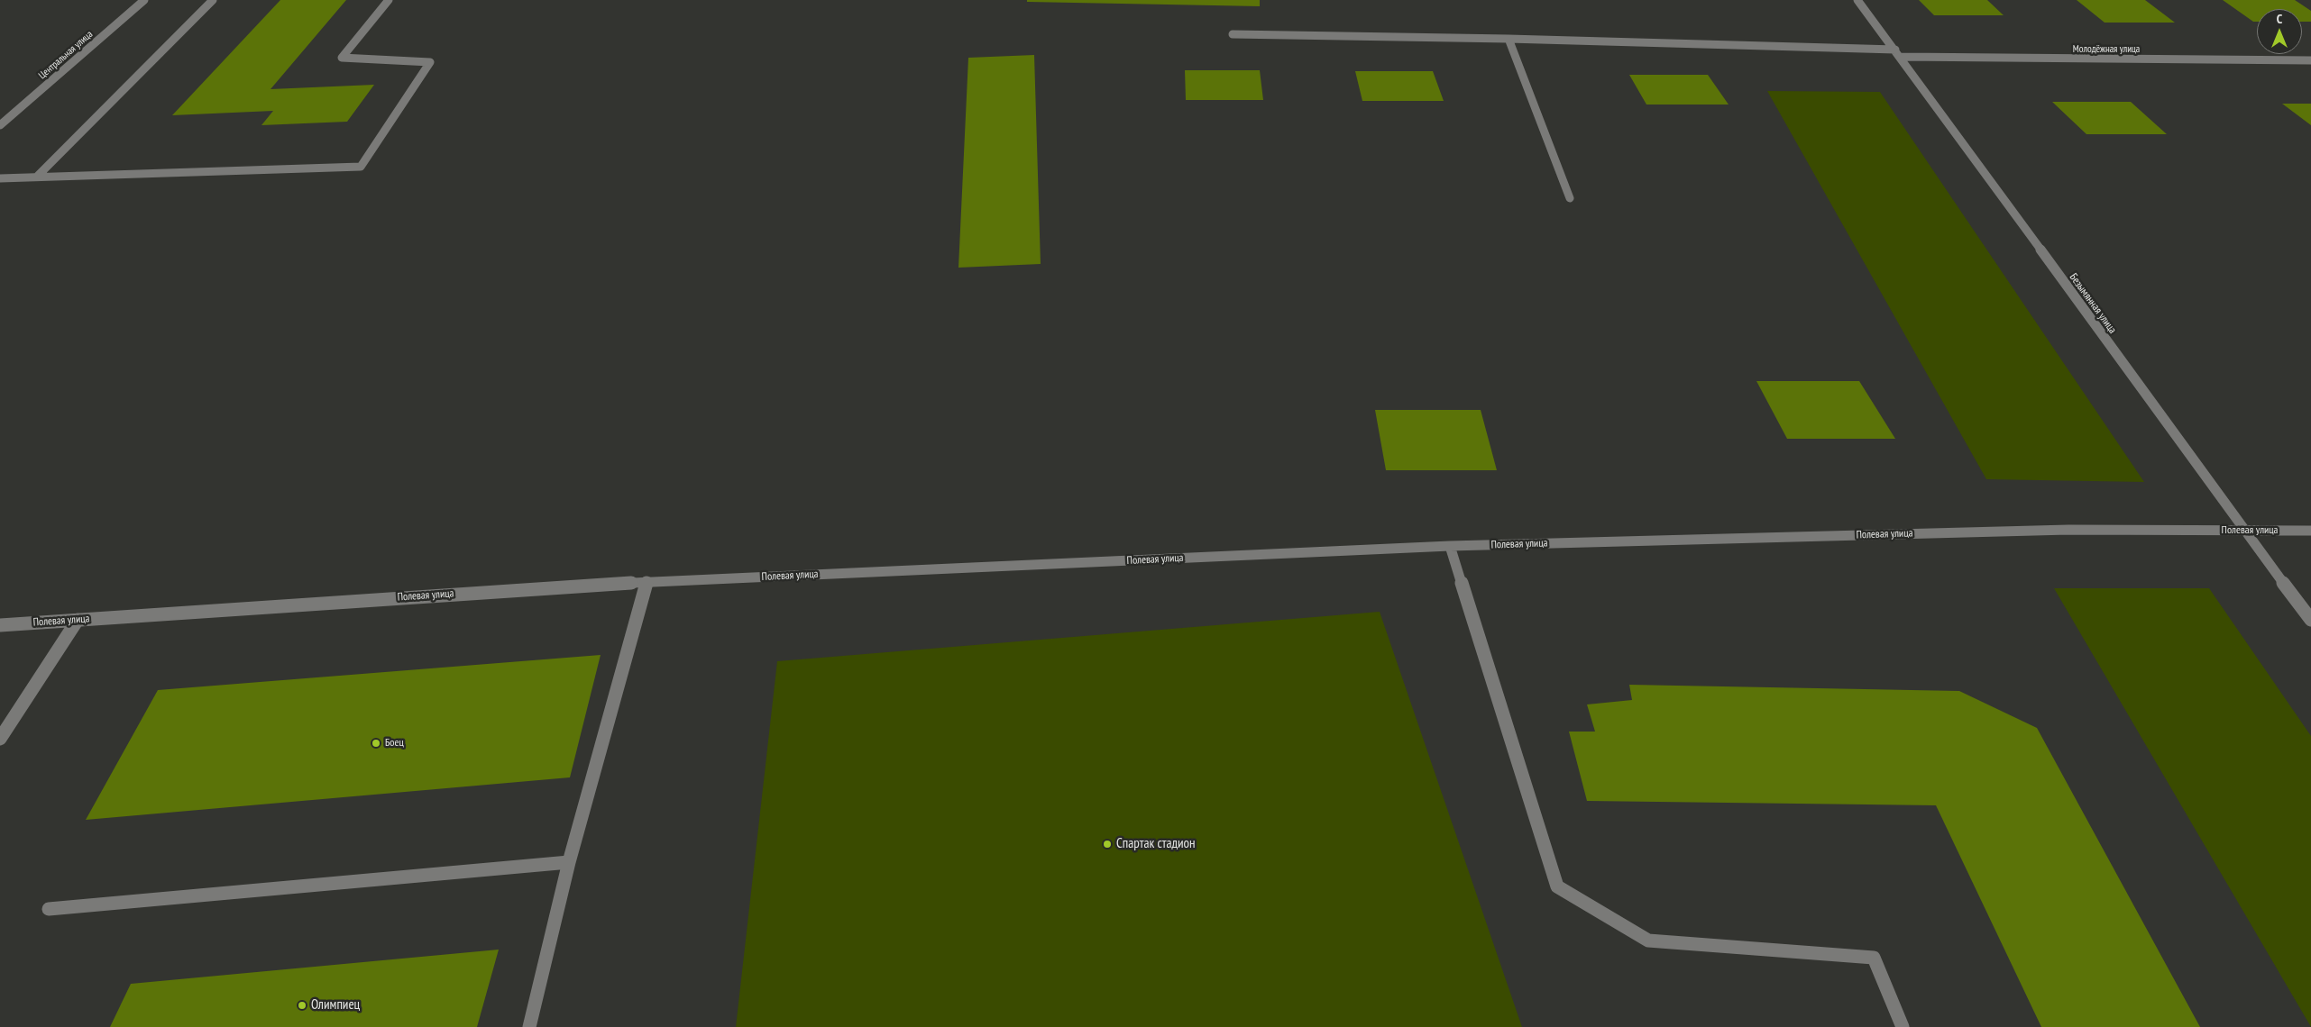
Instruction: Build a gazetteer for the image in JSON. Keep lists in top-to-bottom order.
{
  "streets": {
    "street": [
      "Молодёжная улица",
      "Центральная улица",
      "Безымянная улица",
      "Полевая улица"
    ]
  },
  "crossings": [
    ["Молодёжная улица", "Безымянная улица"],
    ["Безымянная улица", "Полевая улица"]
  ],
  "places": ["Боец", "Спартак стадион", "Олимпиец"],
  "north": "top"
}
